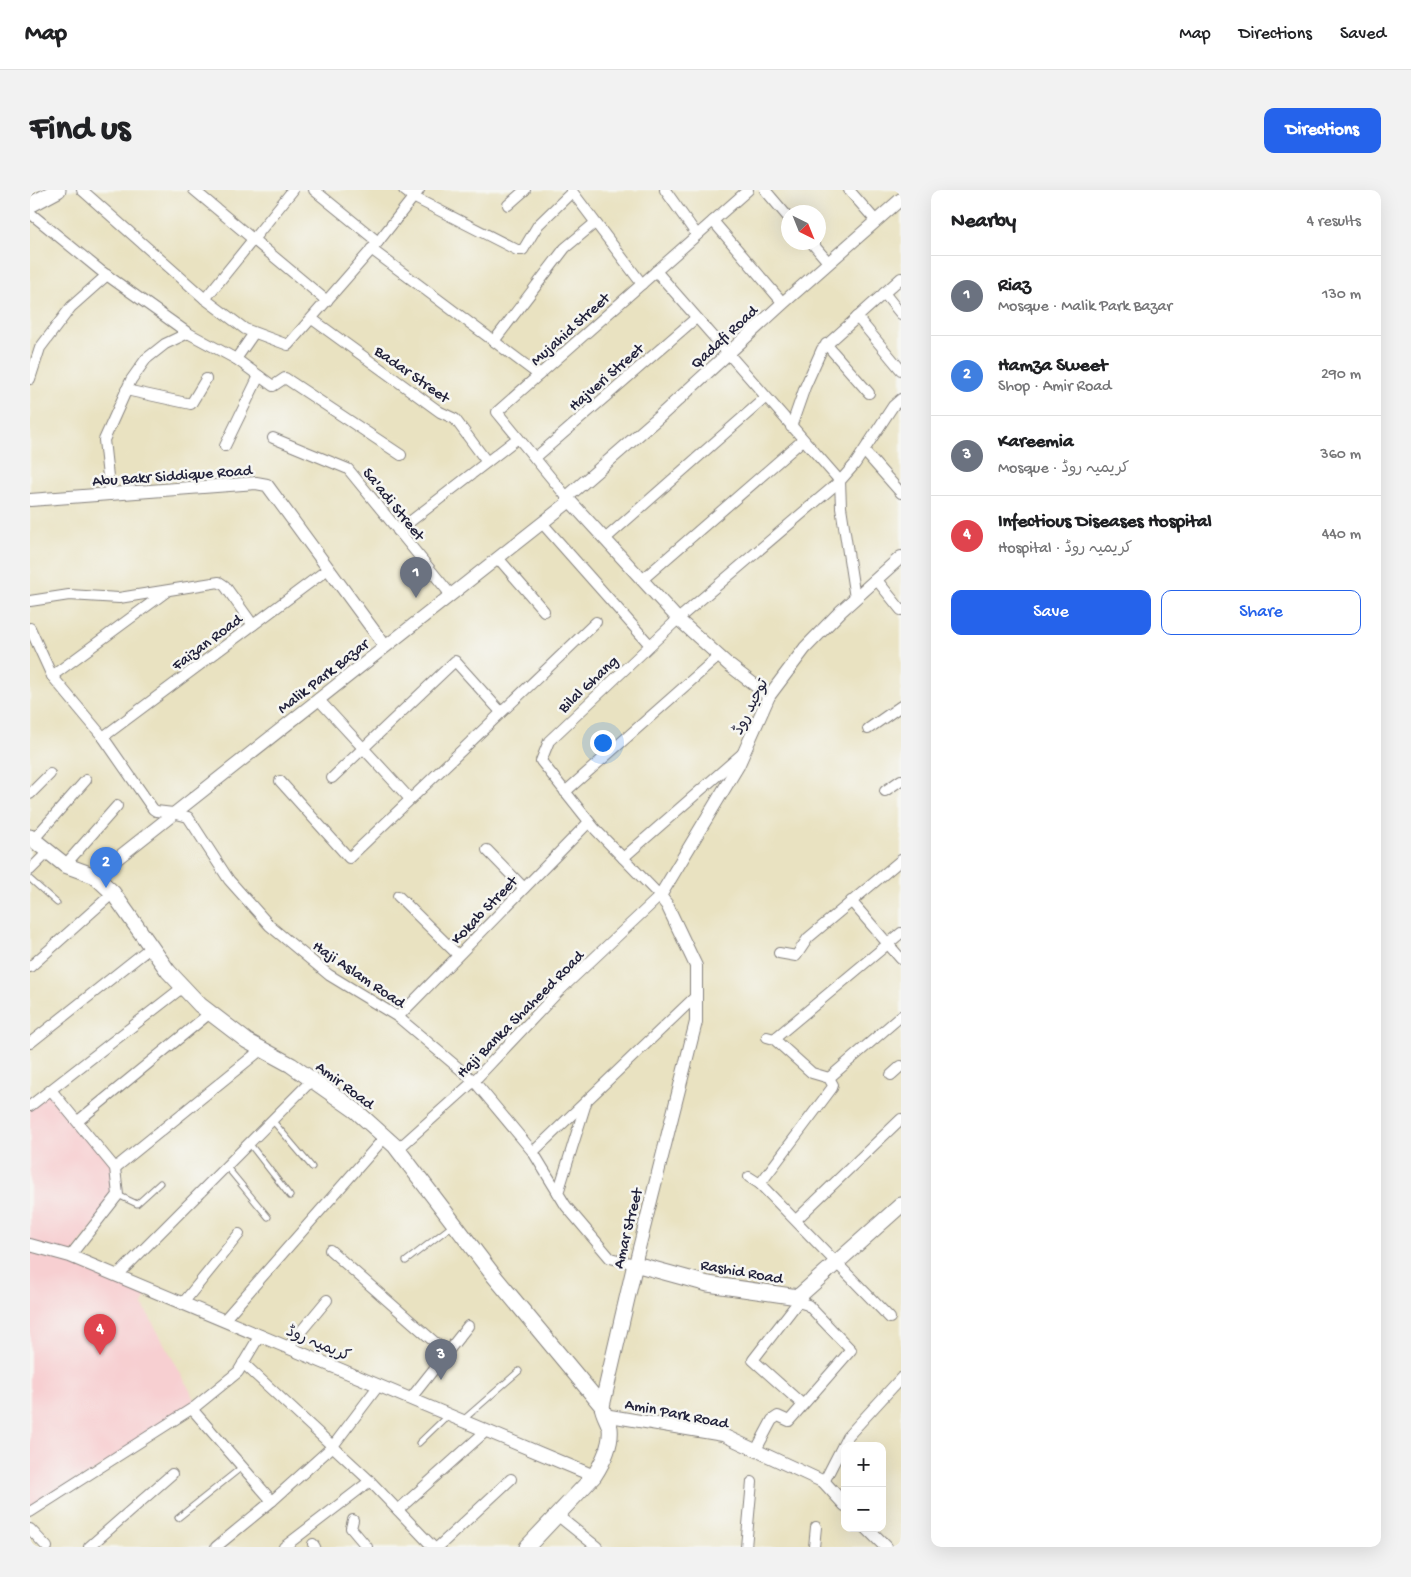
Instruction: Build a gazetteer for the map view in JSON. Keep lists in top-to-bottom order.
{
  "streets": {
    "main road": ["Amir Road", "Amar Street", "Rashid Road"],
    "street": [
      "Mujahid Street",
      "Qadafi Road",
      "Badar Street",
      "Hajveri Street",
      "Abu Bakr Siddique Road",
      "Sa'adi Street",
      "Faizan Road",
      "Malik Park Bazar",
      "Bilal Ghang",
      "توحید روڈ",
      "Kokab Street",
      "Haji Aslam Road",
      "Haji Banka Shaheed Road",
      "کریمیہ روڈ",
      "Amin Park Road"
    ]
  },
  "crossings": [
    ["Mujahid Street", "Qadafi Road"],
    ["Mujahid Street", "Hajveri Street"],
    ["Mujahid Street", "Malik Park Bazar"],
    ["Qadafi Road", "Malik Park Bazar"],
    ["Abu Bakr Siddique Road", "Faizan Road"],
    ["Abu Bakr Siddique Road", "Malik Park Bazar"],
    ["Sa'adi Street", "Malik Park Bazar"],
    ["Faizan Road", "Haji Aslam Road"],
    ["Malik Park Bazar", "Haji Aslam Road"],
    ["Malik Park Bazar", "Amir Road"],
    ["Bilal Ghang", "توحید روڈ"],
    ["Bilal Ghang", "Kokab Street"],
    ["Bilal Ghang", "Haji Banka Shaheed Road"],
    ["Bilal Ghang", "Amar Street"],
    ["توحید روڈ", "Haji Banka Shaheed Road"],
    ["توحید روڈ", "Amar Street"],
    ["Kokab Street", "Haji Aslam Road"],
    ["Haji Aslam Road", "Haji Banka Shaheed Road"],
    ["Haji Aslam Road", "Amar Street"],
    ["Haji Aslam Road", "Rashid Road"],
    ["Haji Banka Shaheed Road", "Amir Road"],
    ["Haji Banka Shaheed Road", "Amar Street"],
    ["Amir Road", "Amar Street"],
    ["Amir Road", "Amin Park Road"],
    ["Amar Street", "Rashid Road"],
    ["Amar Street", "کریمیہ روڈ"],
    ["Amar Street", "Amin Park Road"]
  ],
  "north": "bottom right",
  "page": {
    "header": "Map",
    "nav": ["Map", "Directions", "Saved"],
    "buttons": [
      "Directions",
      ["Save", "Share"]
    ],
    "title": "Find us",
    "heading": ["Nearby", "4 results"],
    "list": [
      {
        "mark": "1",
        "name": "Riaz",
        "note": "Mosque · Malik Park Bazar",
        "value": "130 m"
      },
      {
        "mark": "2",
        "name": "Hamza Sweet",
        "note": "Shop · Amir Road",
        "value": "290 m"
      },
      {
        "mark": "3",
        "name": "Kareemia",
        "note": "Mosque · کریمیہ روڈ",
        "value": "360 m"
      },
      {
        "mark": "4",
        "name": "Infectious Diseases Hospital",
        "note": "Hospital · کریمیہ روڈ",
        "value": "440 m"
      }
    ],
    "pins": [
      "1",
      "2",
      "4",
      "3"
    ],
    "map_buttons": ["+", "−"]
  }
}
